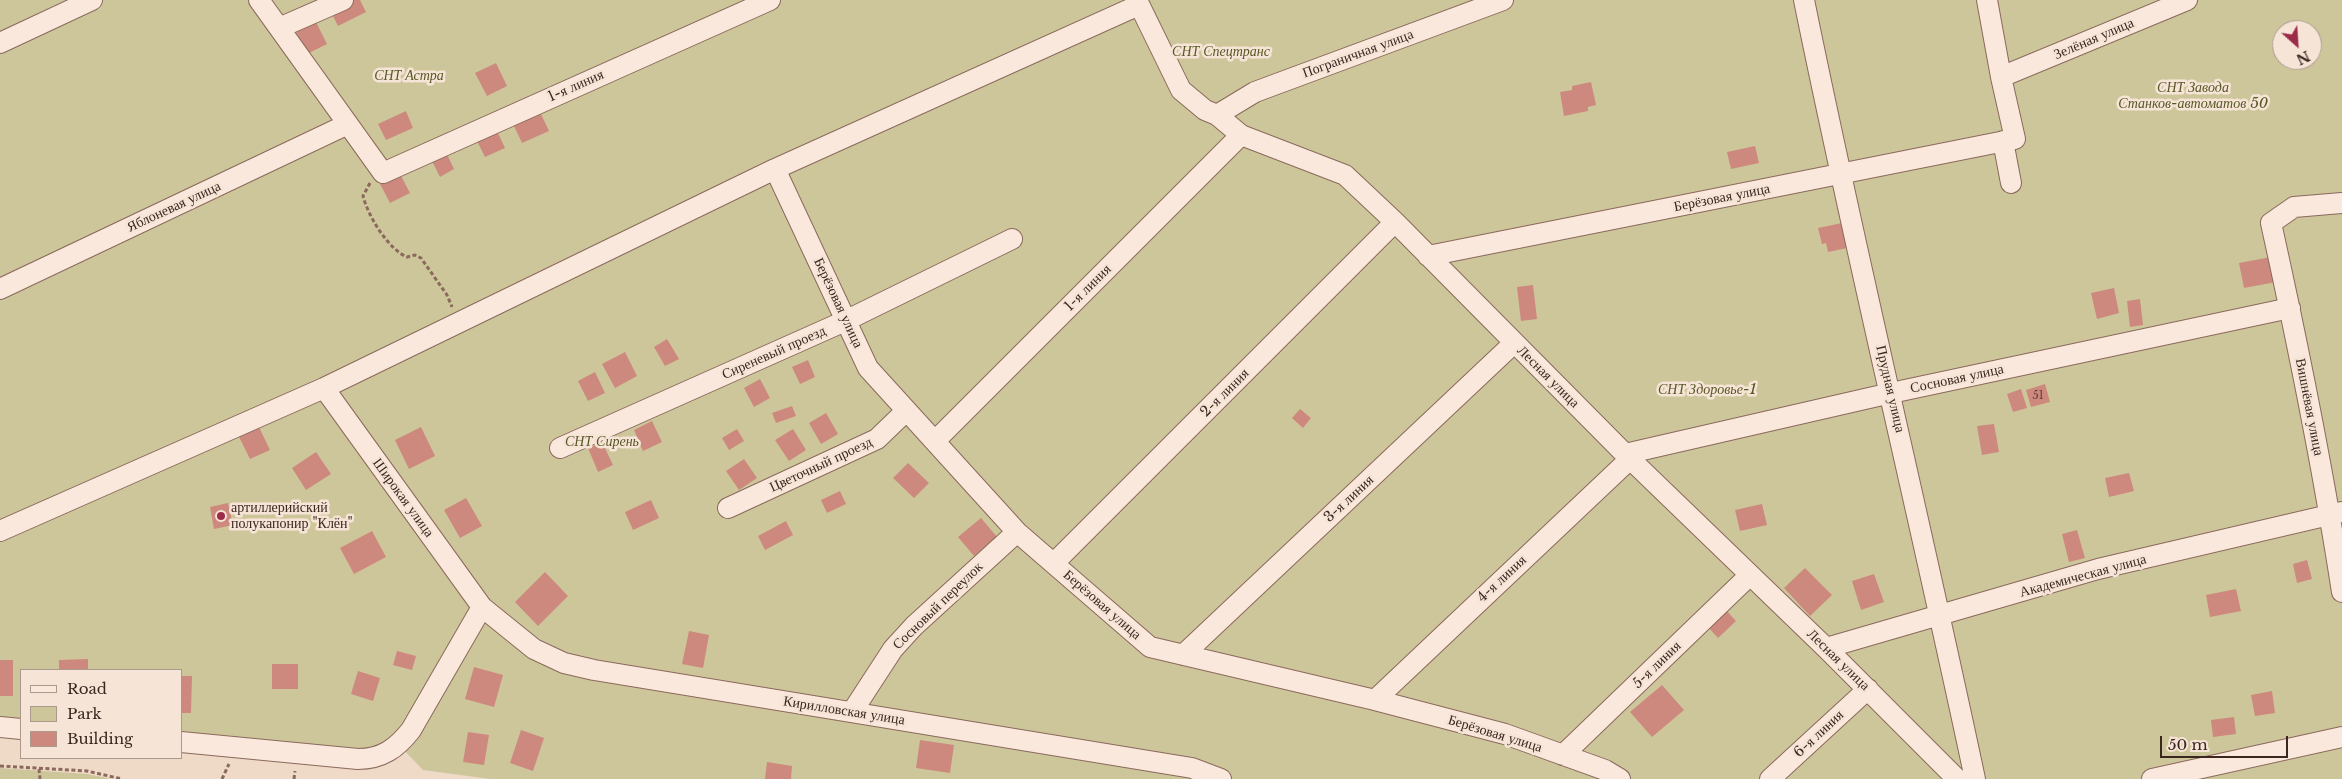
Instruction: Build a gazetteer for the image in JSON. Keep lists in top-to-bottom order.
{
  "streets": {
    "street": [
      "Зелёная улица",
      "Пограничная улица",
      "1-я линия",
      "Берёзовая улица",
      "Яблоневая улица",
      "Сиреневый проезд",
      "Лесная улица",
      "Сосновая улица",
      "Прудная улица",
      "2-я линия",
      "Вишнёвая улица",
      "Цветочный проезд",
      "Широкая улица",
      "3-я линия",
      "Академическая улица",
      "4-я линия",
      "Сосновый переулок",
      "5-я линия",
      "Кирилловская улица",
      "6-я линия"
    ]
  },
  "crossings": [
    ["Пограничная улица", "Лесная улица"],
    ["1-я линия", "Берёзовая улица"],
    ["1-я линия", "Лесная улица"],
    ["Берёзовая улица", "Сиреневый проезд"],
    ["Берёзовая улица", "Лесная улица"],
    ["Берёзовая улица", "Прудная улица"],
    ["Берёзовая улица", "2-я линия"],
    ["Берёзовая улица", "Цветочный проезд"],
    ["Берёзовая улица", "3-я линия"],
    ["Берёзовая улица", "4-я линия"],
    ["Берёзовая улица", "Сосновый переулок"],
    ["Берёзовая улица", "5-я линия"],
    ["Лесная улица", "Сосновая улица"],
    ["Лесная улица", "2-я линия"],
    ["Лесная улица", "3-я линия"],
    ["Лесная улица", "Академическая улица"],
    ["Лесная улица", "4-я линия"],
    ["Лесная улица", "5-я линия"],
    ["Лесная улица", "6-я линия"],
    ["Сосновая улица", "Прудная улица"],
    ["Сосновая улица", "Вишнёвая улица"],
    ["Сосновая улица", "4-я линия"],
    ["Прудная улица", "Академическая улица"],
    ["Вишнёвая улица", "Академическая улица"],
    ["Широкая улица", "Кирилловская улица"],
    ["Сосновый переулок", "Кирилловская улица"]
  ],
  "parks": [
    "СНТ Спецтранс",
    "СНТ Астра",
    "СНТ Завода Станков-автоматов 50",
    "СНТ Здоровье-1",
    "СНТ Сирень"
  ],
  "places": ["артиллерийский полукапонир \"Клён\""],
  "house_numbers": ["51"],
  "legend": ["Road", "Park", "Building"],
  "scale_bar": "50 m",
  "north": "bottom right"
}
